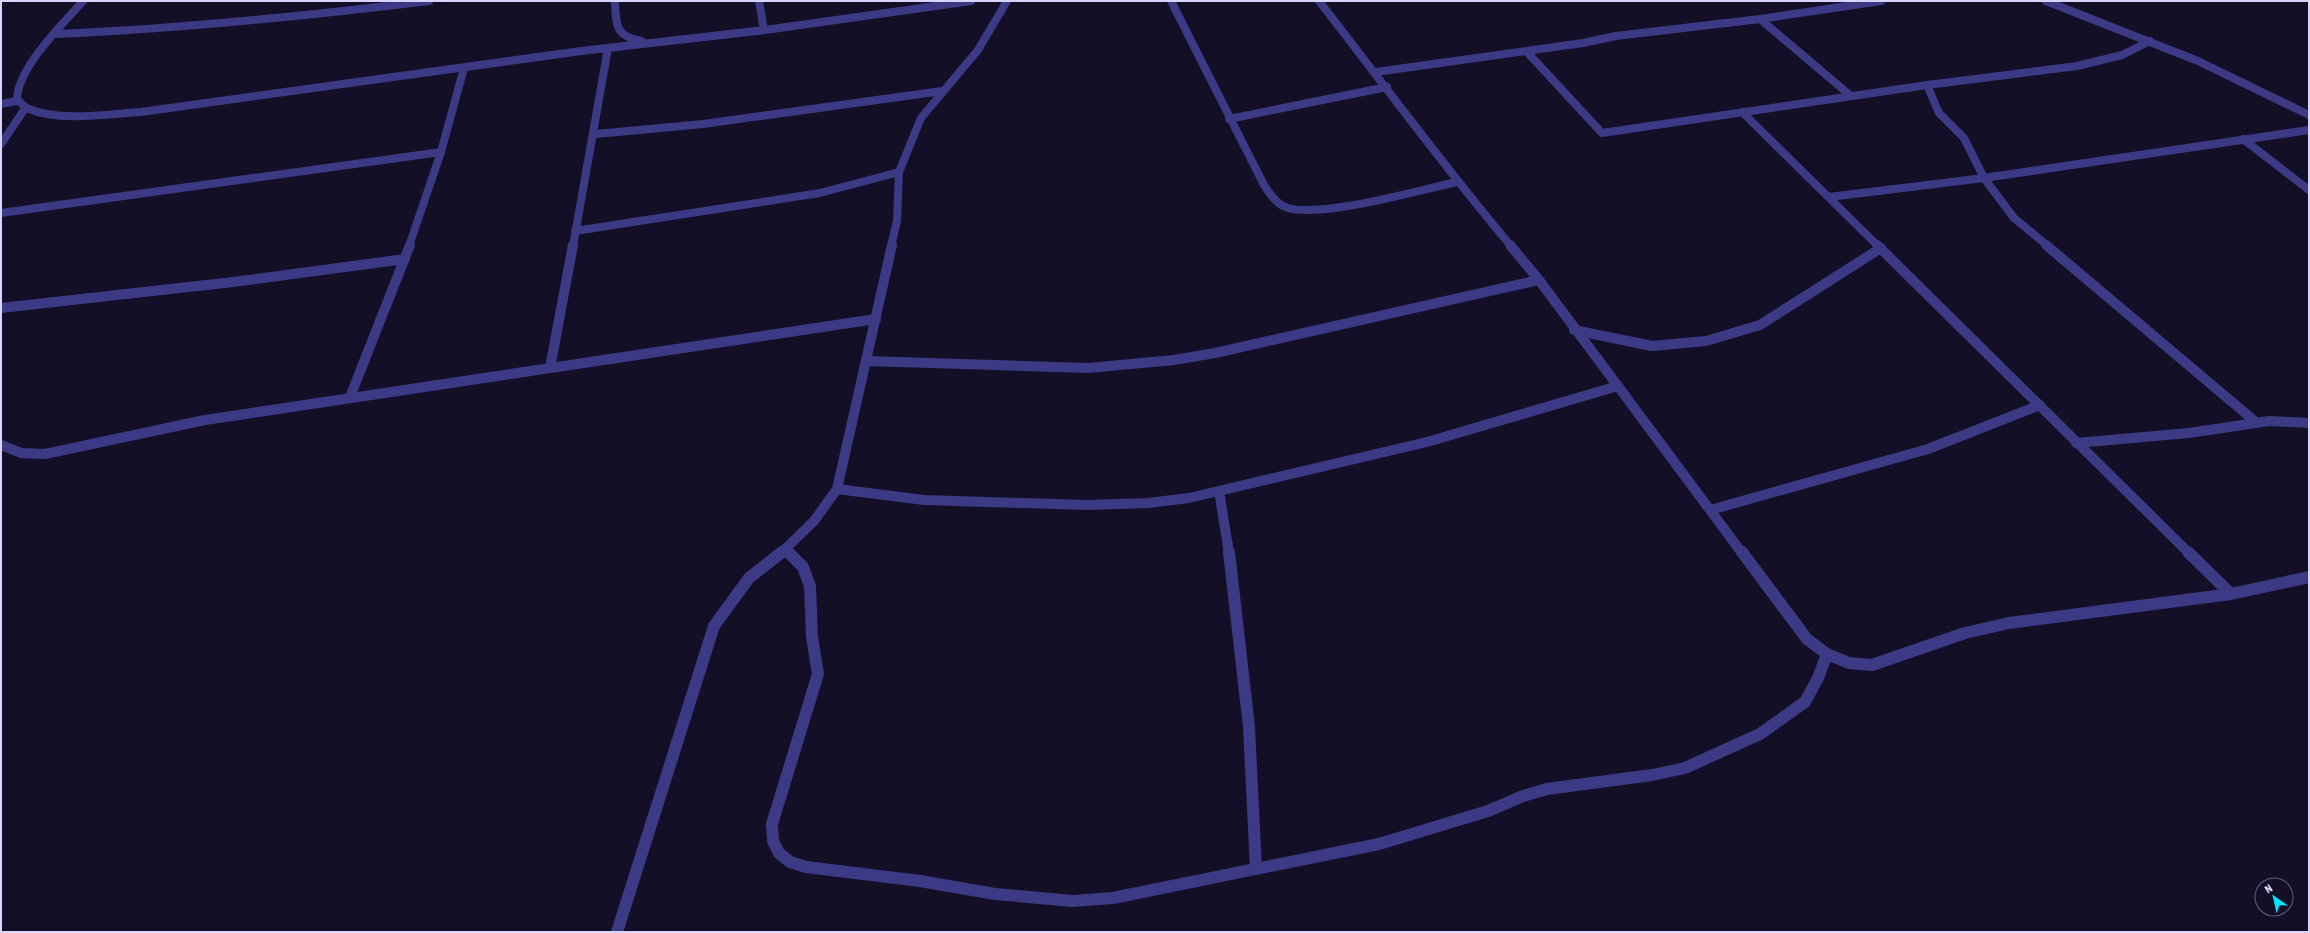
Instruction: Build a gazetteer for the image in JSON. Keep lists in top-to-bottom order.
{
  "north": "top left"
}
